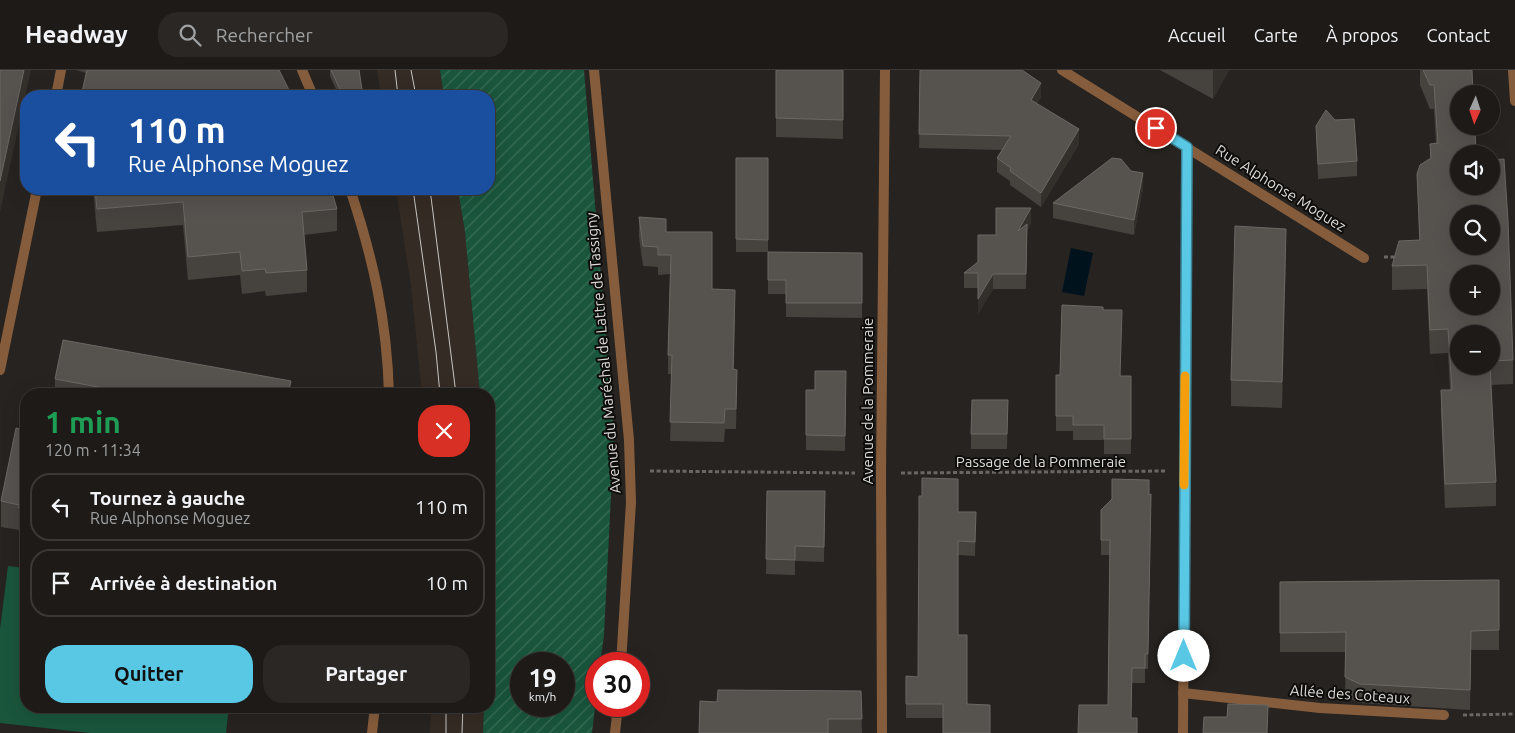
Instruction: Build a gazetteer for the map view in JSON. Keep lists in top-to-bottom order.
{
  "streets": {
    "street": [
      "Rue Alphonse Moguez",
      "Avenue du Maréchal de Lattre de Tassigny",
      "Avenue de la Pommeraie",
      "Allée des Coteaux"
    ],
    "path": ["Passage de la Pommeraie"]
  },
  "north": "bottom",
  "page": {
    "header": "Headway",
    "search": "Rechercher",
    "nav": [
      "Accueil",
      "Carte",
      "À propos",
      "Contact"
    ],
    "map_buttons": ["+", "−"],
    "turn": ["110 m", "Rue Alphonse Moguez"],
    "heading": ["1 min", "120 m · 11:34"],
    "list": [
      {
        "name": "Tournez à gauche",
        "note": "Rue Alphonse Moguez",
        "value": "110 m"
      },
      {
        "name": "Arrivée à destination",
        "value": "10 m"
      }
    ],
    "buttons": ["Quitter", "Partager"],
    "speed": "19 km/h",
    "limit": "30"
  }
}
